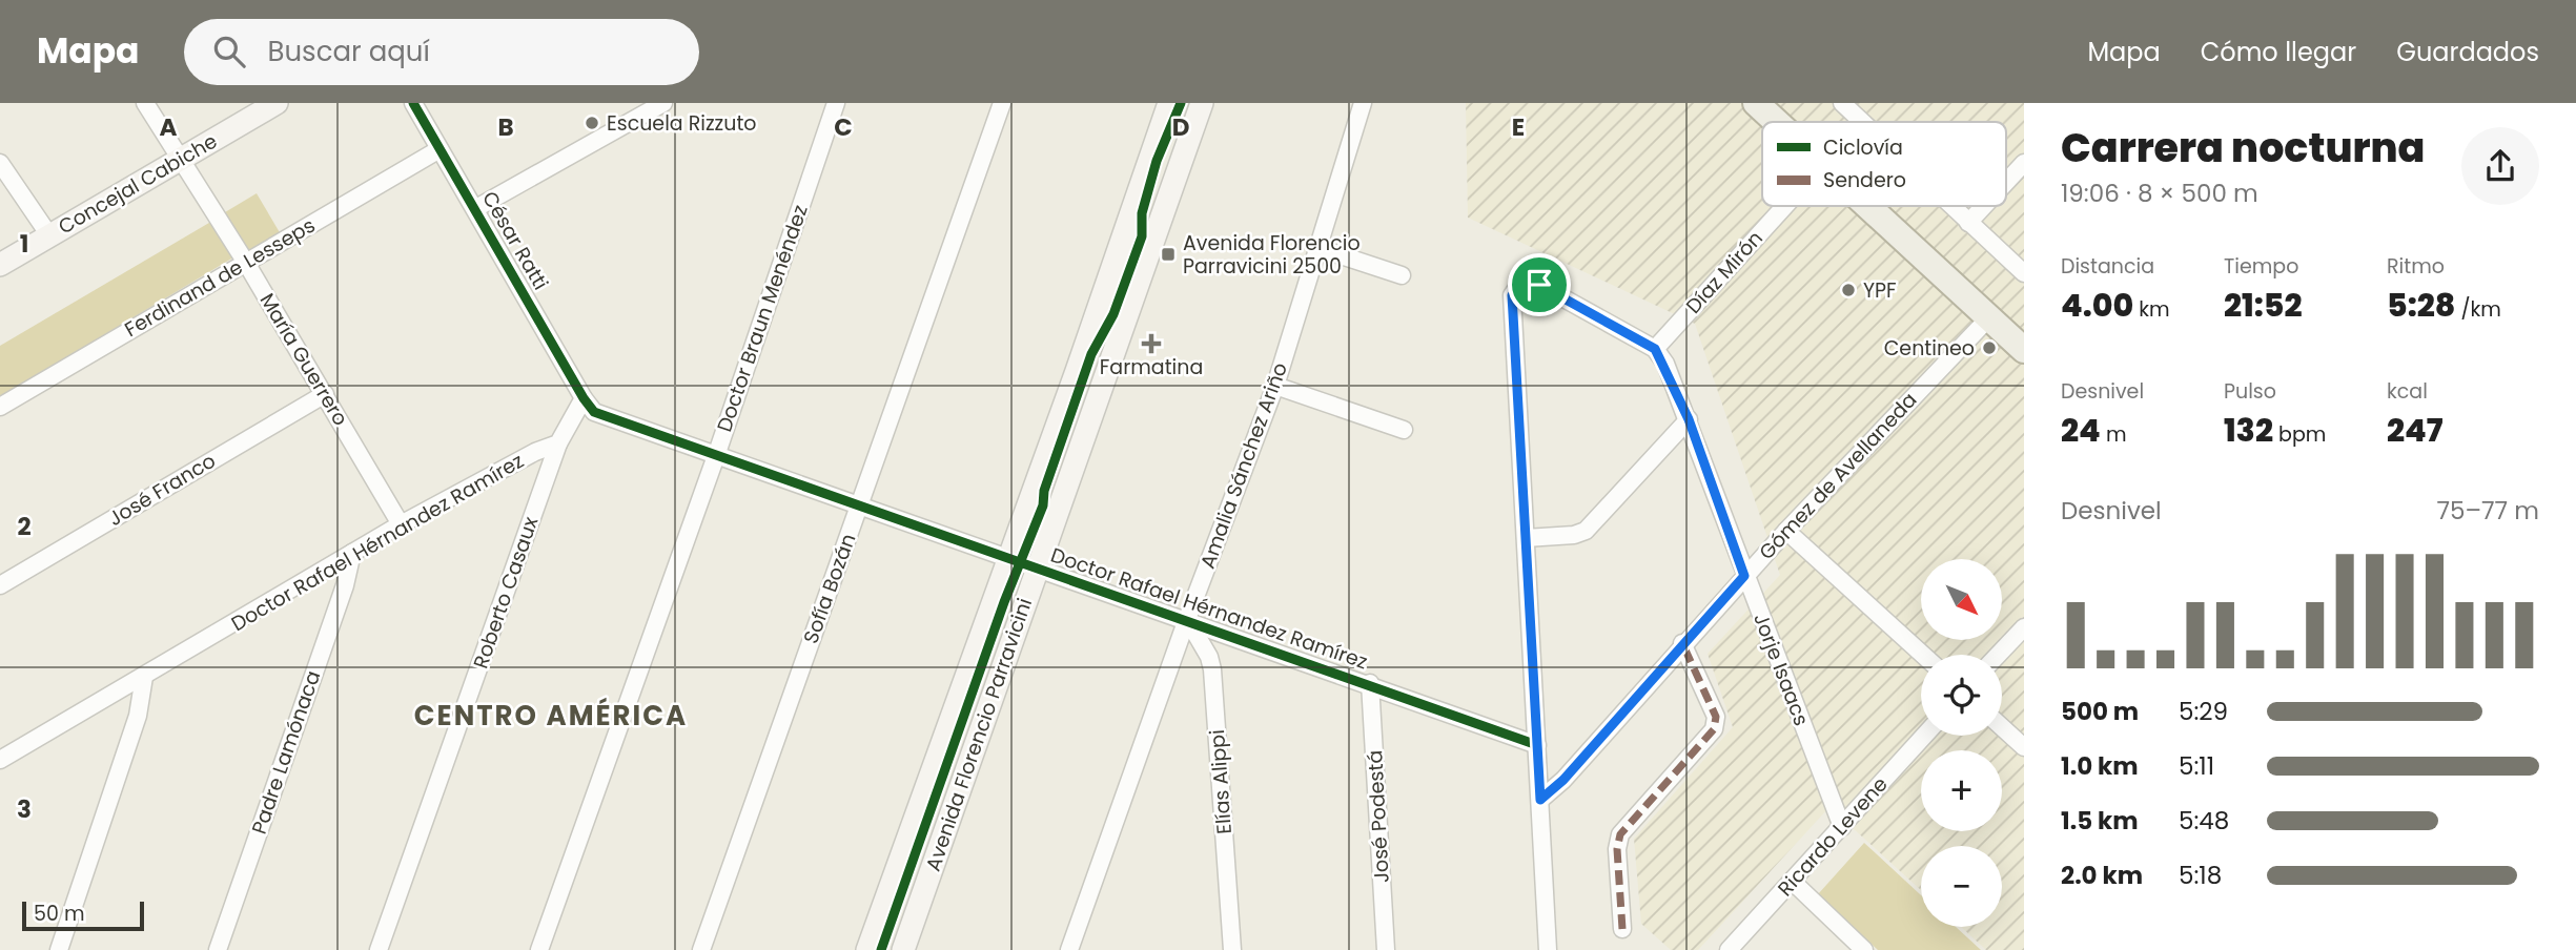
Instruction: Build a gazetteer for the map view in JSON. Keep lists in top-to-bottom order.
{
  "streets": {
    "main road": ["Concejal Cabiche", "Avenida Florencio Parravicini"],
    "street": [
      "César Ratti",
      "Díaz Mirón",
      "Ferdinand de Lesseps",
      "Doctor Braun Menéndez",
      "María Guerrero",
      "Amalia Sánchez Ariño",
      "Gómez de Avellaneda",
      "José Franco",
      "Doctor Rafael Hérnandez Ramírez",
      "Sofía Bozán",
      "Roberto Casaux",
      "Jorje Isaacs",
      "Padre Lamónaca",
      "Elías Alippi",
      "José Podestá",
      "Ricardo Levene"
    ]
  },
  "crossings": [
    ["Concejal Cabiche", "María Guerrero"],
    ["César Ratti", "Ferdinand de Lesseps"],
    ["César Ratti", "Doctor Rafael Hérnandez Ramírez"],
    ["Díaz Mirón", "Jorje Isaacs"],
    ["Ferdinand de Lesseps", "María Guerrero"],
    ["Doctor Braun Menéndez", "Doctor Rafael Hérnandez Ramírez"],
    ["María Guerrero", "José Franco"],
    ["María Guerrero", "Doctor Rafael Hérnandez Ramírez"],
    ["Amalia Sánchez Ariño", "Doctor Rafael Hérnandez Ramírez"],
    ["Amalia Sánchez Ariño", "Elías Alippi"],
    ["Gómez de Avellaneda", "Jorje Isaacs"],
    ["Doctor Rafael Hérnandez Ramírez", "Sofía Bozán"],
    ["Doctor Rafael Hérnandez Ramírez", "Roberto Casaux"],
    ["Doctor Rafael Hérnandez Ramírez", "Avenida Florencio Parravicini"],
    ["Doctor Rafael Hérnandez Ramírez", "Padre Lamónaca"],
    ["Doctor Rafael Hérnandez Ramírez", "Elías Alippi"],
    ["Doctor Rafael Hérnandez Ramírez", "José Podestá"],
    ["Jorje Isaacs", "Ricardo Levene"]
  ],
  "districts": ["CENTRO AMÉRICA"],
  "places": {
    "other": ["Escuela Rizzuto", "YPF", "Centineo"],
    "transit": ["Avenida Florencio Parravicini 2500"],
    "health": ["Farmatina"]
  },
  "legend": ["Ciclovía", "Sendero"],
  "scale_bar": "50 m",
  "north": "bottom right",
  "page": {
    "header": "Mapa",
    "search": "Buscar aquí",
    "nav": ["Mapa", "Cómo llegar", "Guardados"],
    "heading": ["Carrera nocturna", "19:06 · 8 × 500 m"],
    "stats": [
      ["Distancia", "4.00 km"],
      ["Tiempo", "21:52"],
      ["Ritmo", "5:28 /km"],
      ["Desnivel", "24 m"],
      ["Pulso", "132 bpm"],
      ["kcal", "247"]
    ],
    "chart": ["Desnivel", "75–77 m"],
    "map_buttons": ["+", "−"],
    "list": [
      {
        "name": "500 m",
        "note": "5:29"
      },
      {
        "name": "1.0 km",
        "note": "5:11"
      },
      {
        "name": "1.5 km",
        "note": "5:48"
      },
      {
        "name": "2.0 km",
        "note": "5:18"
      }
    ],
    "scale": "50 m"
  },
  "grid": {
    "columns": [
      "A",
      "B",
      "C",
      "D",
      "E"
    ],
    "rows": ["1", "2", "3"]
  }
}
